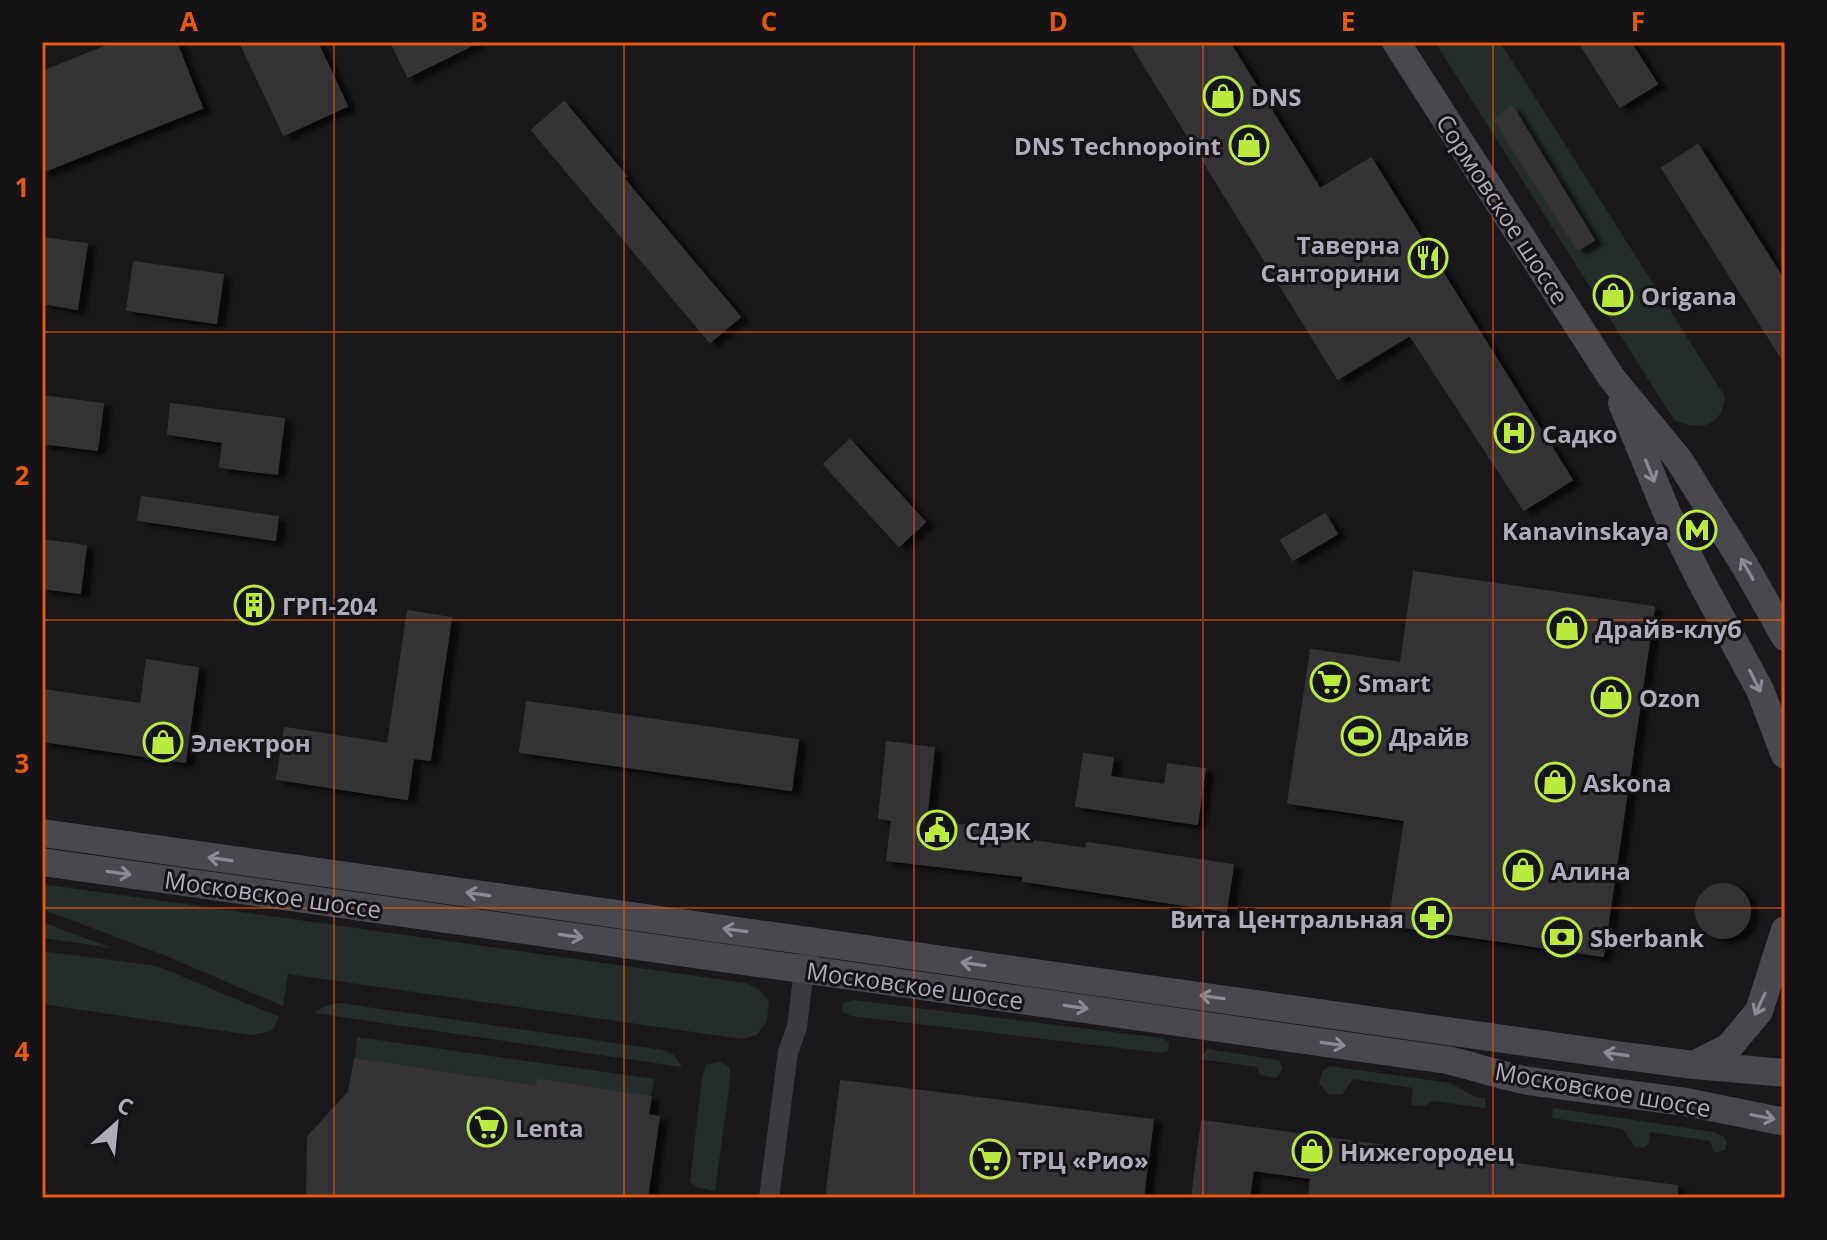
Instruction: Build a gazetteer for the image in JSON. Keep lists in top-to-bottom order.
{
  "streets": {
    "main road": ["Сормовское шоссе", "Московское шоссе"]
  },
  "places": {
    "shop": [
      "DNS",
      "DNS Technopoint",
      "Origana",
      "Драйв-клуб",
      "Ozon",
      "Электрон",
      "Askona",
      "Алина",
      "Нижегородец"
    ],
    "restaurant": ["Таверна Санторини"],
    "hospital": ["Садко"],
    "metro station": ["Kanavinskaya"],
    "building": ["ГРП-204"],
    "supermarket": ["Smart", "Lenta", "ТРЦ «Рио»"],
    "sports": ["Драйв"],
    "public building": ["СДЭК"],
    "pharmacy": ["Вита Центральная"],
    "bank": ["Sberbank"]
  },
  "north": "top right",
  "grid": {
    "columns": [
      "A",
      "B",
      "C",
      "D",
      "E",
      "F"
    ],
    "rows": [
      "1",
      "2",
      "3",
      "4"
    ]
  }
}
